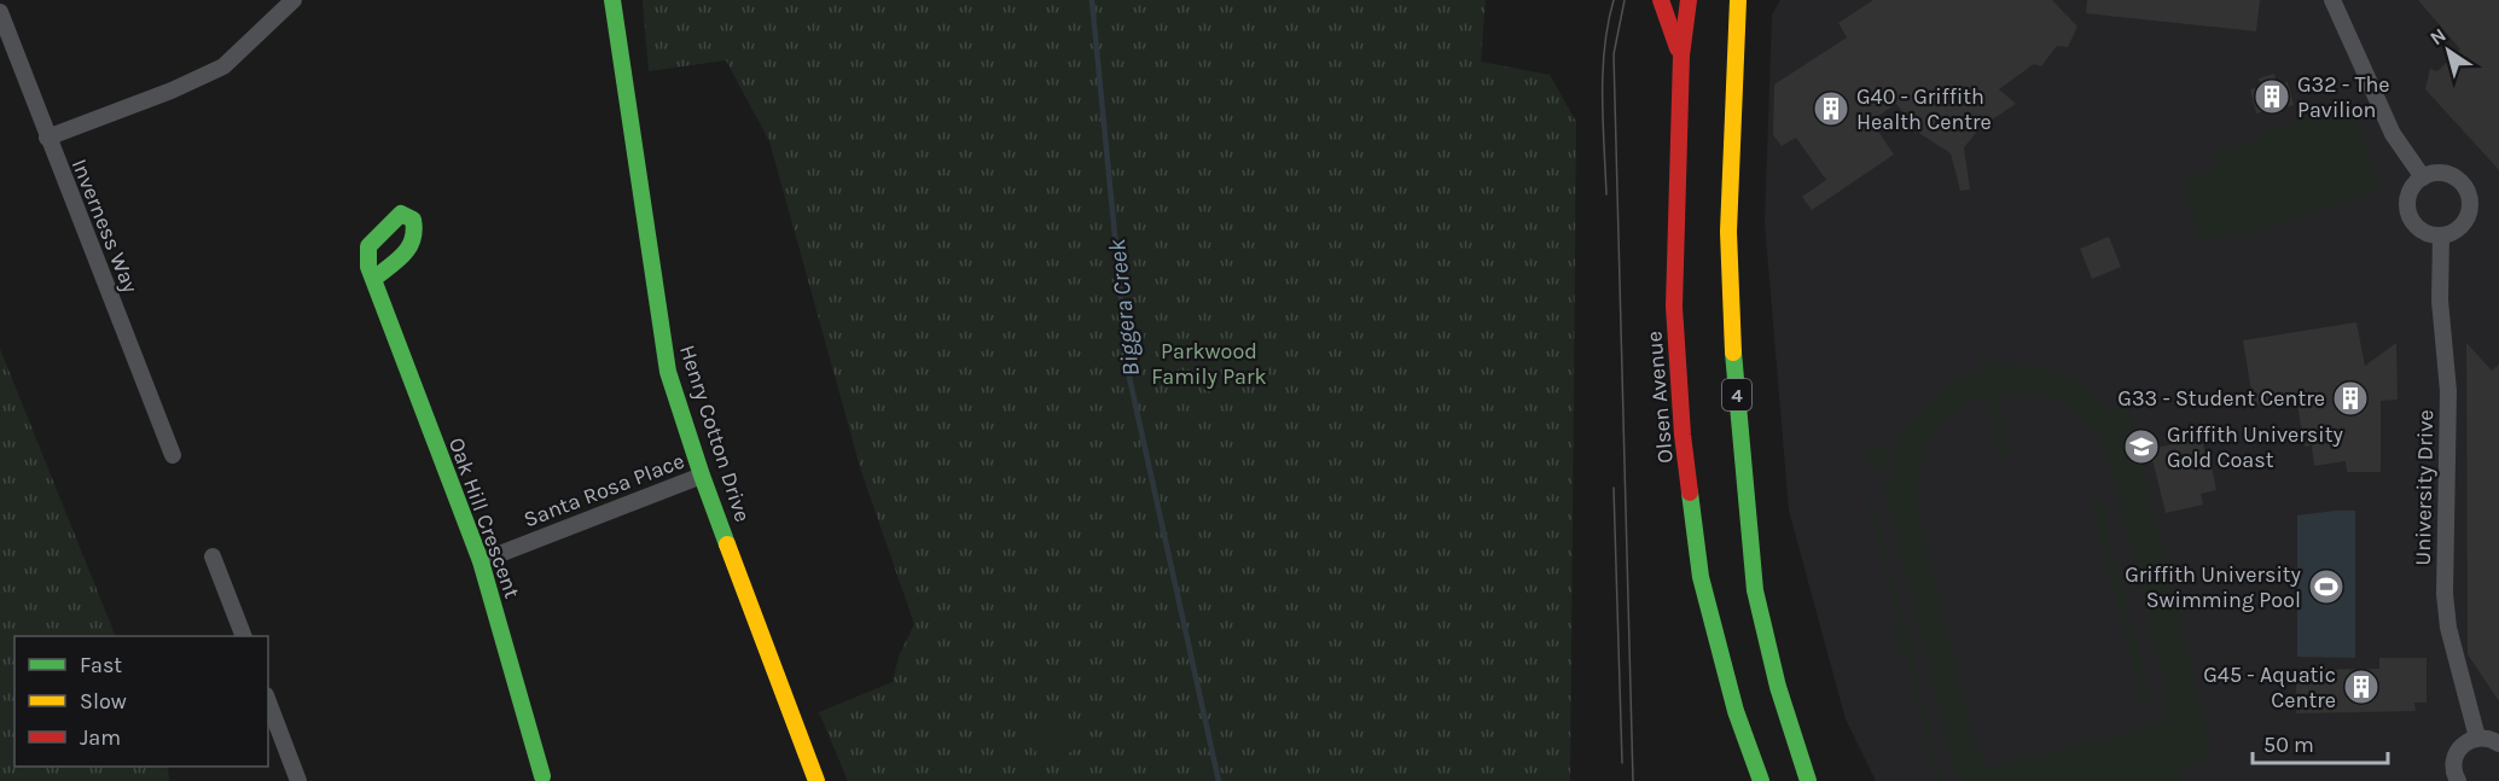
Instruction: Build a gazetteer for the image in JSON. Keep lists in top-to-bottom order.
{
  "streets": {
    "main road": [
      "4",
      "Olsen Avenue",
      "Henry Cotton Drive",
      "Oak Hill Crescent"
    ],
    "street": ["Inverness Way", "University Drive", "Santa Rosa Place"]
  },
  "crossings": [
    ["Henry Cotton Drive", "Santa Rosa Place"],
    ["Santa Rosa Place", "Oak Hill Crescent"]
  ],
  "water": ["Biggera Creek"],
  "parks": ["Parkwood Family Park"],
  "places": {
    "building": [
      "G32 - The Pavilion",
      "G40 - Griffith Health Centre",
      "G33 - Student Centre",
      "G45 - Aquatic Centre"
    ],
    "school or university": ["Griffith University Gold Coast"],
    "sports": ["Griffith University Swimming Pool"]
  },
  "legend": ["Fast", "Slow", "Jam"],
  "scale_bar": "50 m",
  "north": "top left"
}
